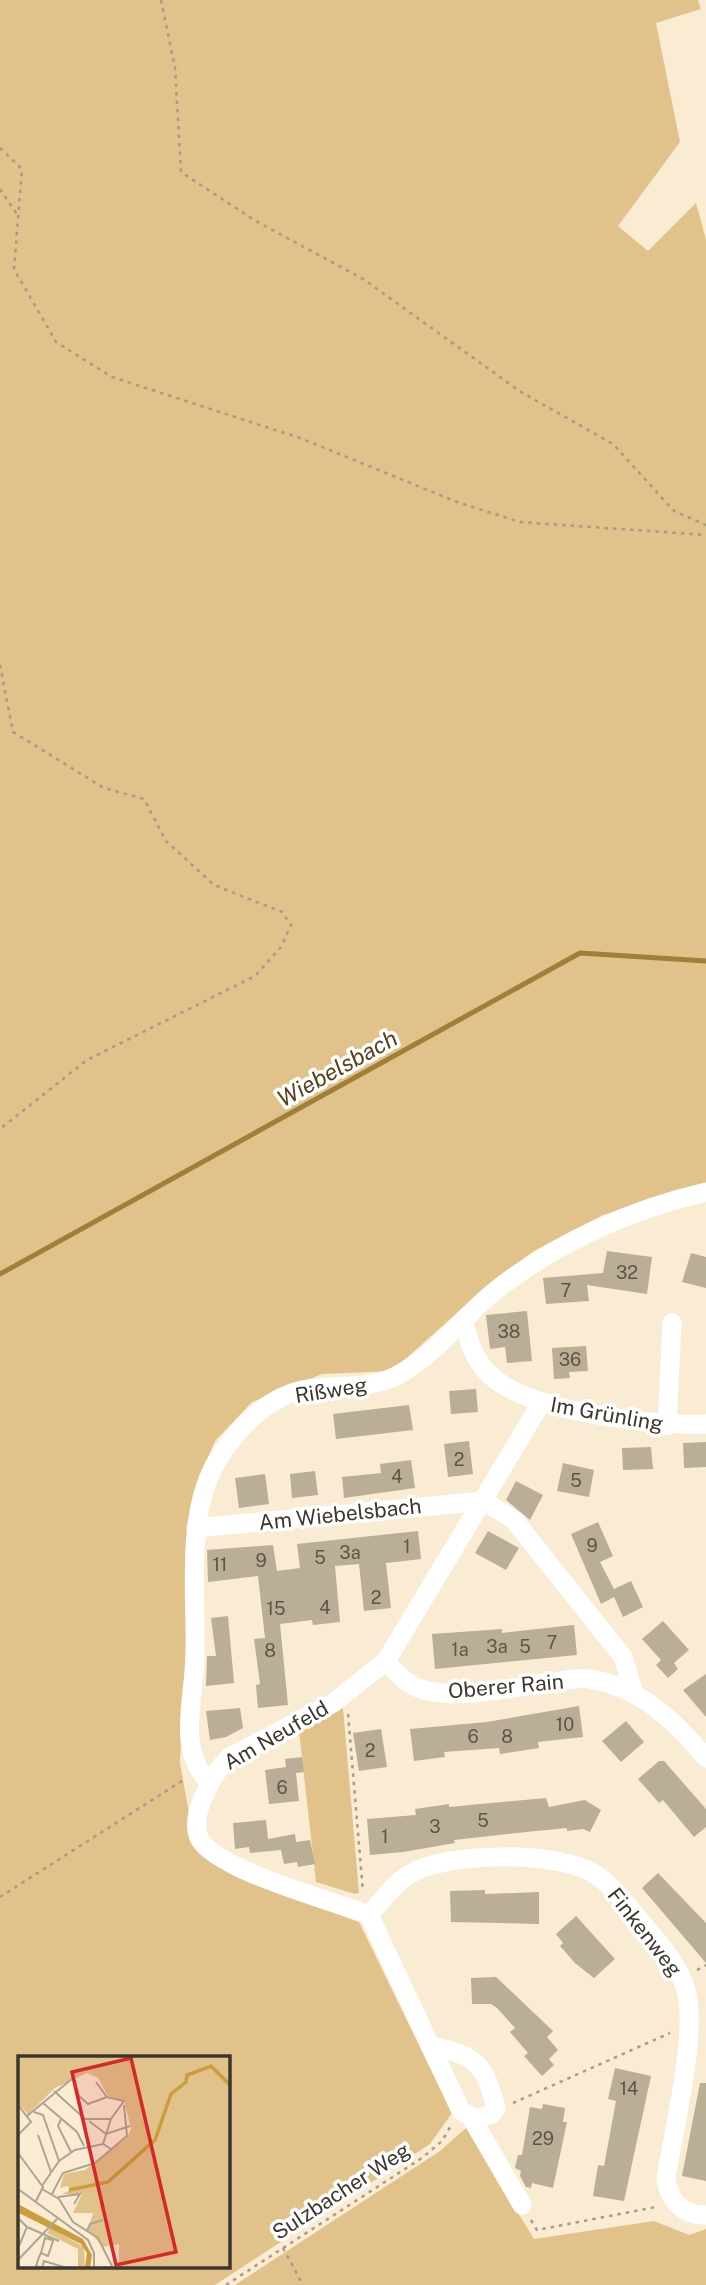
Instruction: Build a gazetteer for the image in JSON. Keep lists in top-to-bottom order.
{
  "streets": {
    "street": [
      "Rißweg",
      "Im Grünling",
      "Am Wiebelsbach",
      "Oberer Rain",
      "Am Neufeld",
      "Finkenweg"
    ],
    "path": ["Sulzbacher Weg"]
  },
  "crossings": [
    ["Rißweg", "Im Grünling"],
    ["Rißweg", "Am Wiebelsbach"],
    ["Rißweg", "Am Neufeld"],
    ["Im Grünling", "Am Neufeld"],
    ["Am Wiebelsbach", "Am Neufeld"],
    ["Oberer Rain", "Am Neufeld"],
    ["Am Neufeld", "Finkenweg"]
  ],
  "water": ["Wiebelsbach"],
  "house_numbers": [
    "32",
    "7",
    "38",
    "36",
    "2",
    "4",
    "5",
    "9",
    "1",
    "3a",
    "5",
    "9",
    "11",
    "2",
    "4",
    "15",
    "7",
    "3a",
    "5",
    "1a",
    "8",
    "10",
    "6",
    "8",
    "2",
    "6",
    "5",
    "3",
    "1",
    "14",
    "29"
  ]
}
